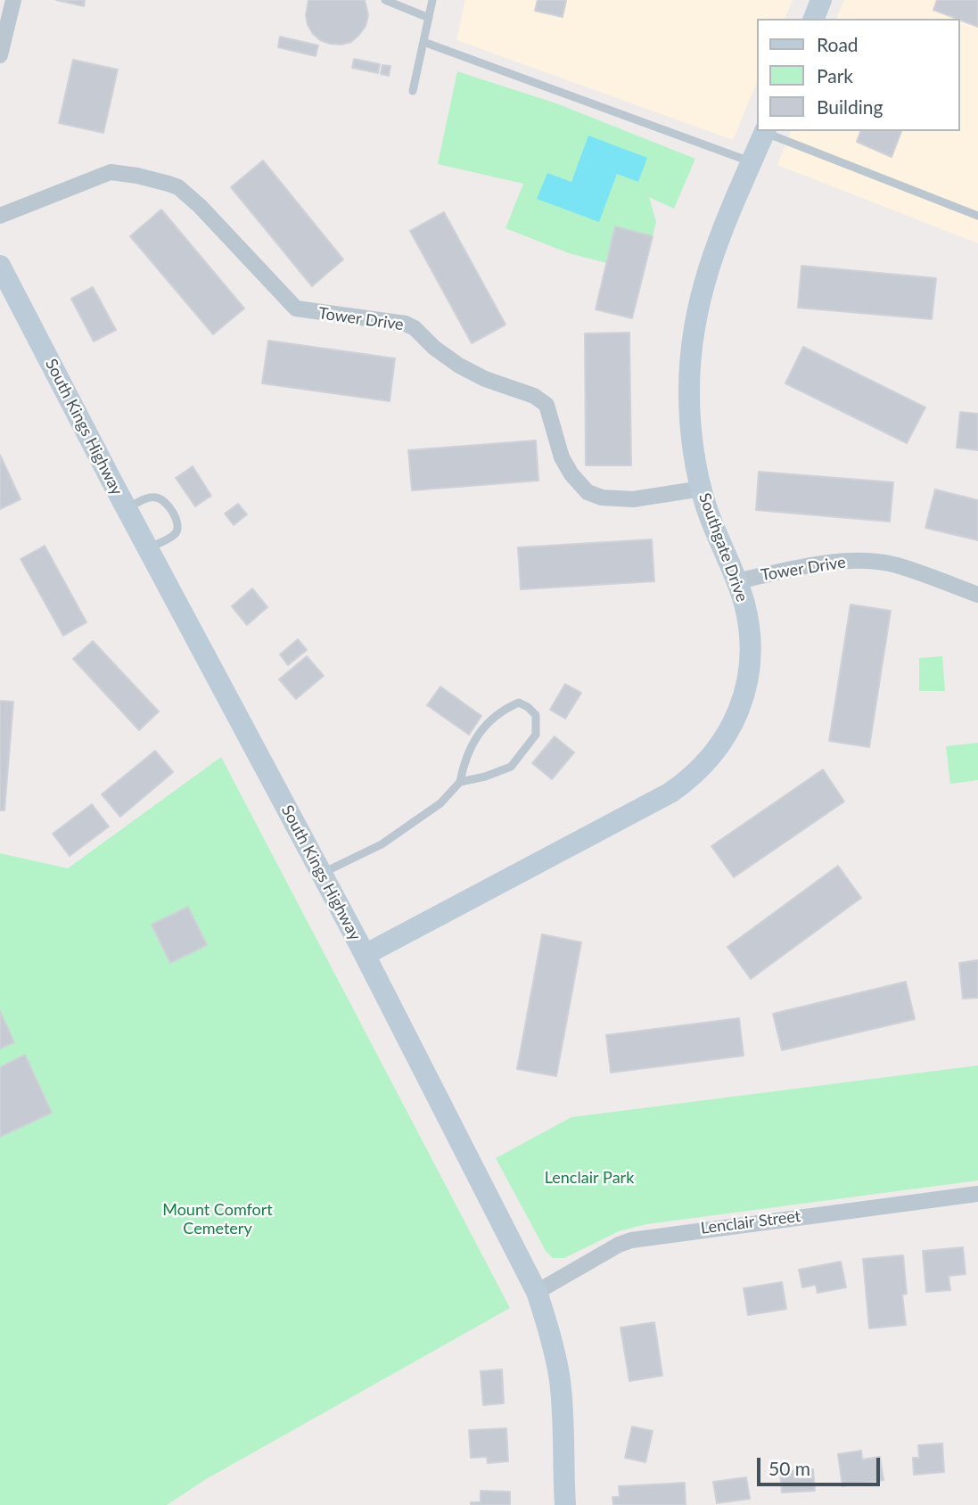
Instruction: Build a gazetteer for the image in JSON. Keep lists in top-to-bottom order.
{
  "streets": {
    "main road": ["South Kings Highway", "Southgate Drive"],
    "street": ["Tower Drive", "Lenclair Street"]
  },
  "crossings": [
    ["Tower Drive", "Southgate Drive"],
    ["South Kings Highway", "Southgate Drive"],
    ["South Kings Highway", "Lenclair Street"]
  ],
  "parks": ["Lenclair Park", "Mount Comfort Cemetery"],
  "legend": ["Road", "Park", "Building"],
  "scale_bar": "50 m"
}
